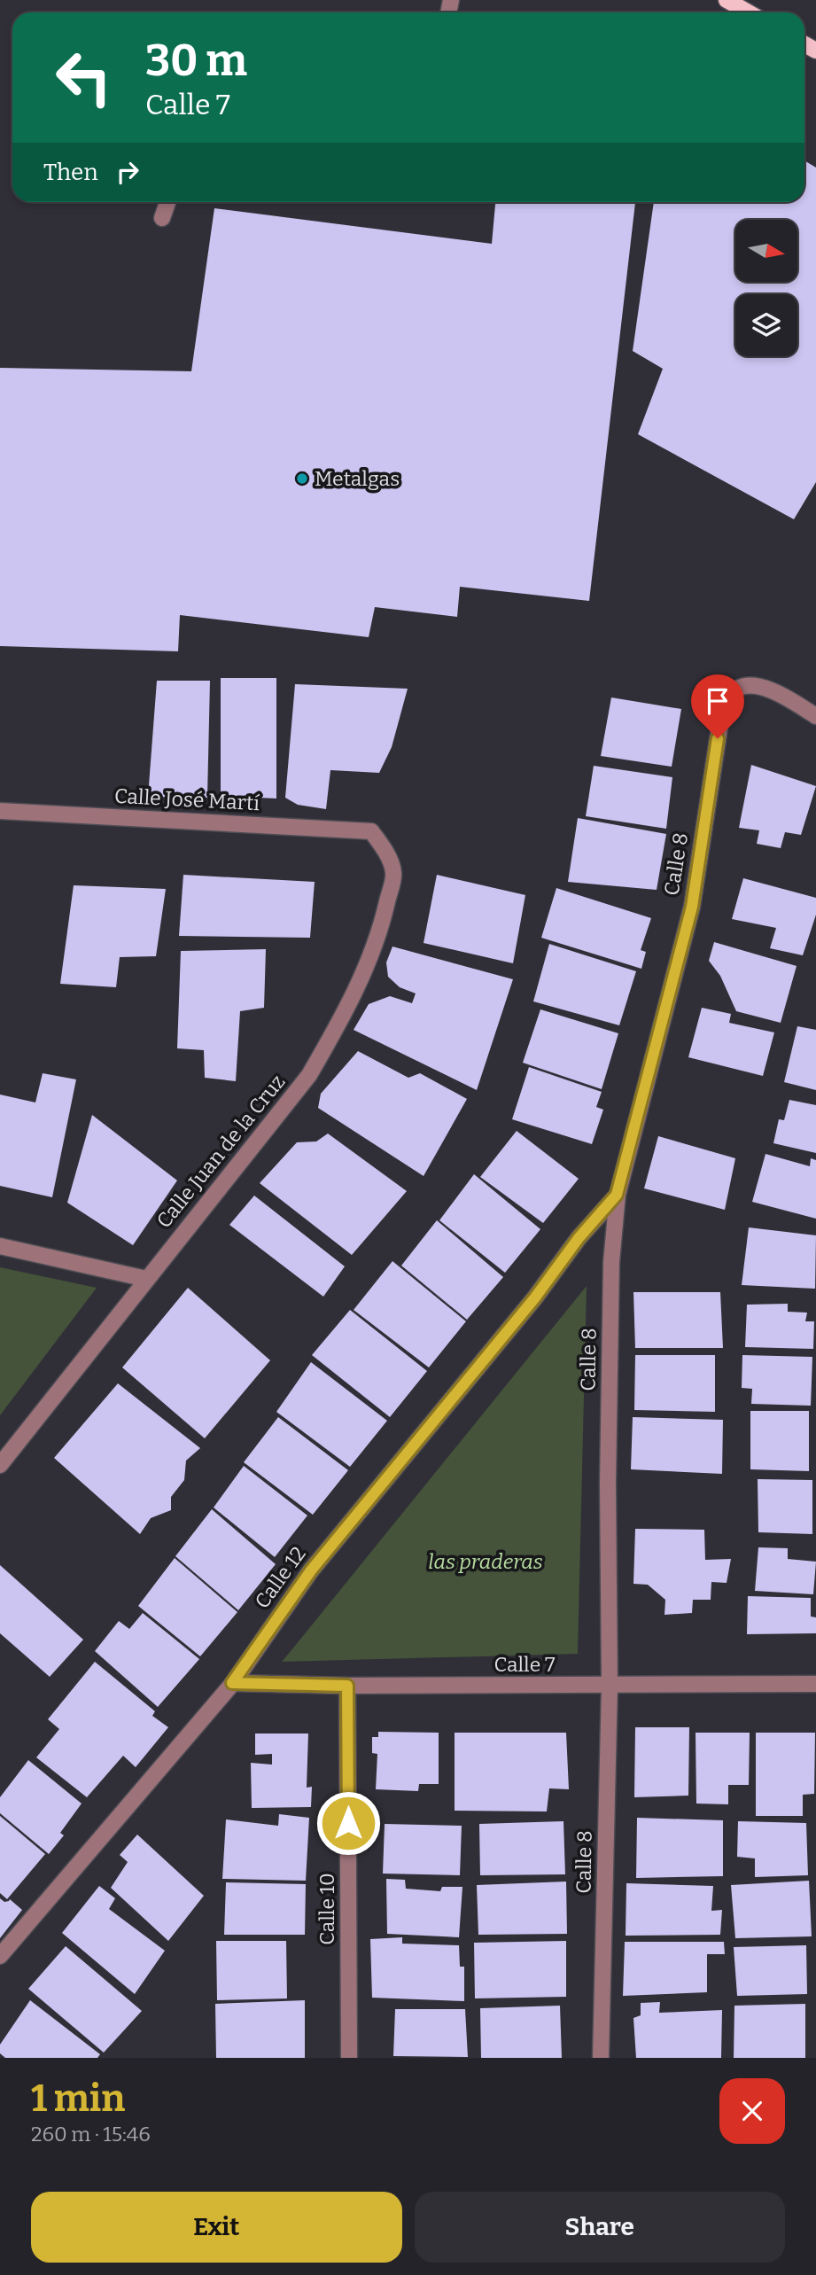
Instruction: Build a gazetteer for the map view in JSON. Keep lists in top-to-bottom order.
{
  "streets": {
    "street": [
      "Calle José Martí",
      "Calle 8",
      "Calle Juan de la Cruz",
      "Calle 12",
      "Calle 7",
      "Calle 10"
    ]
  },
  "crossings": [
    ["Calle José Martí", "Calle Juan de la Cruz"],
    ["Calle 8", "Calle 12"],
    ["Calle 8", "Calle 7"],
    ["Calle 12", "Calle 7"],
    ["Calle 7", "Calle 10"]
  ],
  "parks": ["las praderas"],
  "places": ["Metalgas"],
  "north": "right",
  "page": {
    "turn": ["30 m", "Calle 7"],
    "then": "Then",
    "heading": ["1 min", "260 m · 15:46"],
    "buttons": ["Exit", "Share"]
  }
}
